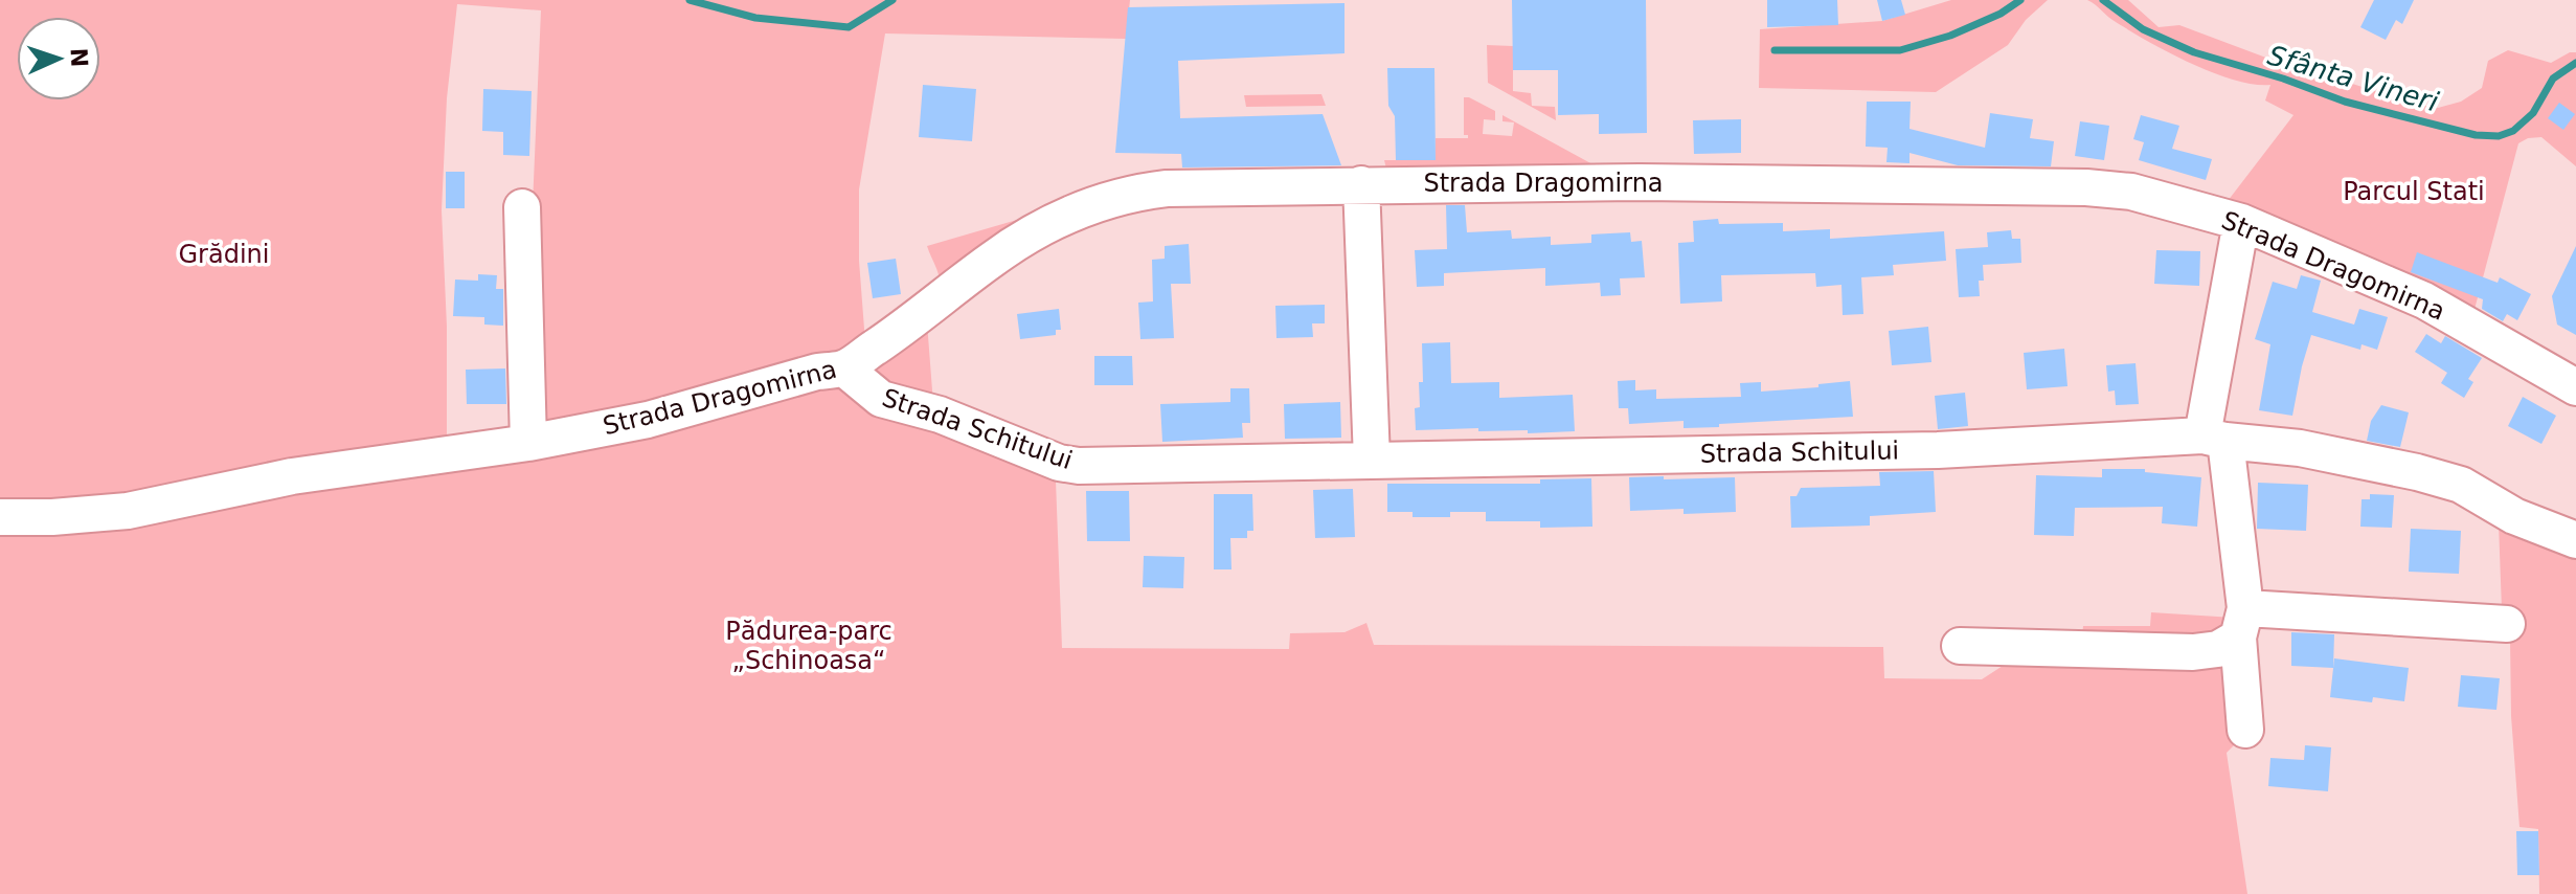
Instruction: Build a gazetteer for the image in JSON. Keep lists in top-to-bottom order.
{
  "streets": {
    "street": ["Strada Dragomirna", "Strada Schitului"]
  },
  "crossings": [
    ["Strada Dragomirna", "Strada Schitului"]
  ],
  "water": ["Sfânta Vineri"],
  "parks": ["Parcul Stati", "Grădini", "Pădurea-parc „Schinoasa“"],
  "north": "right"
}
